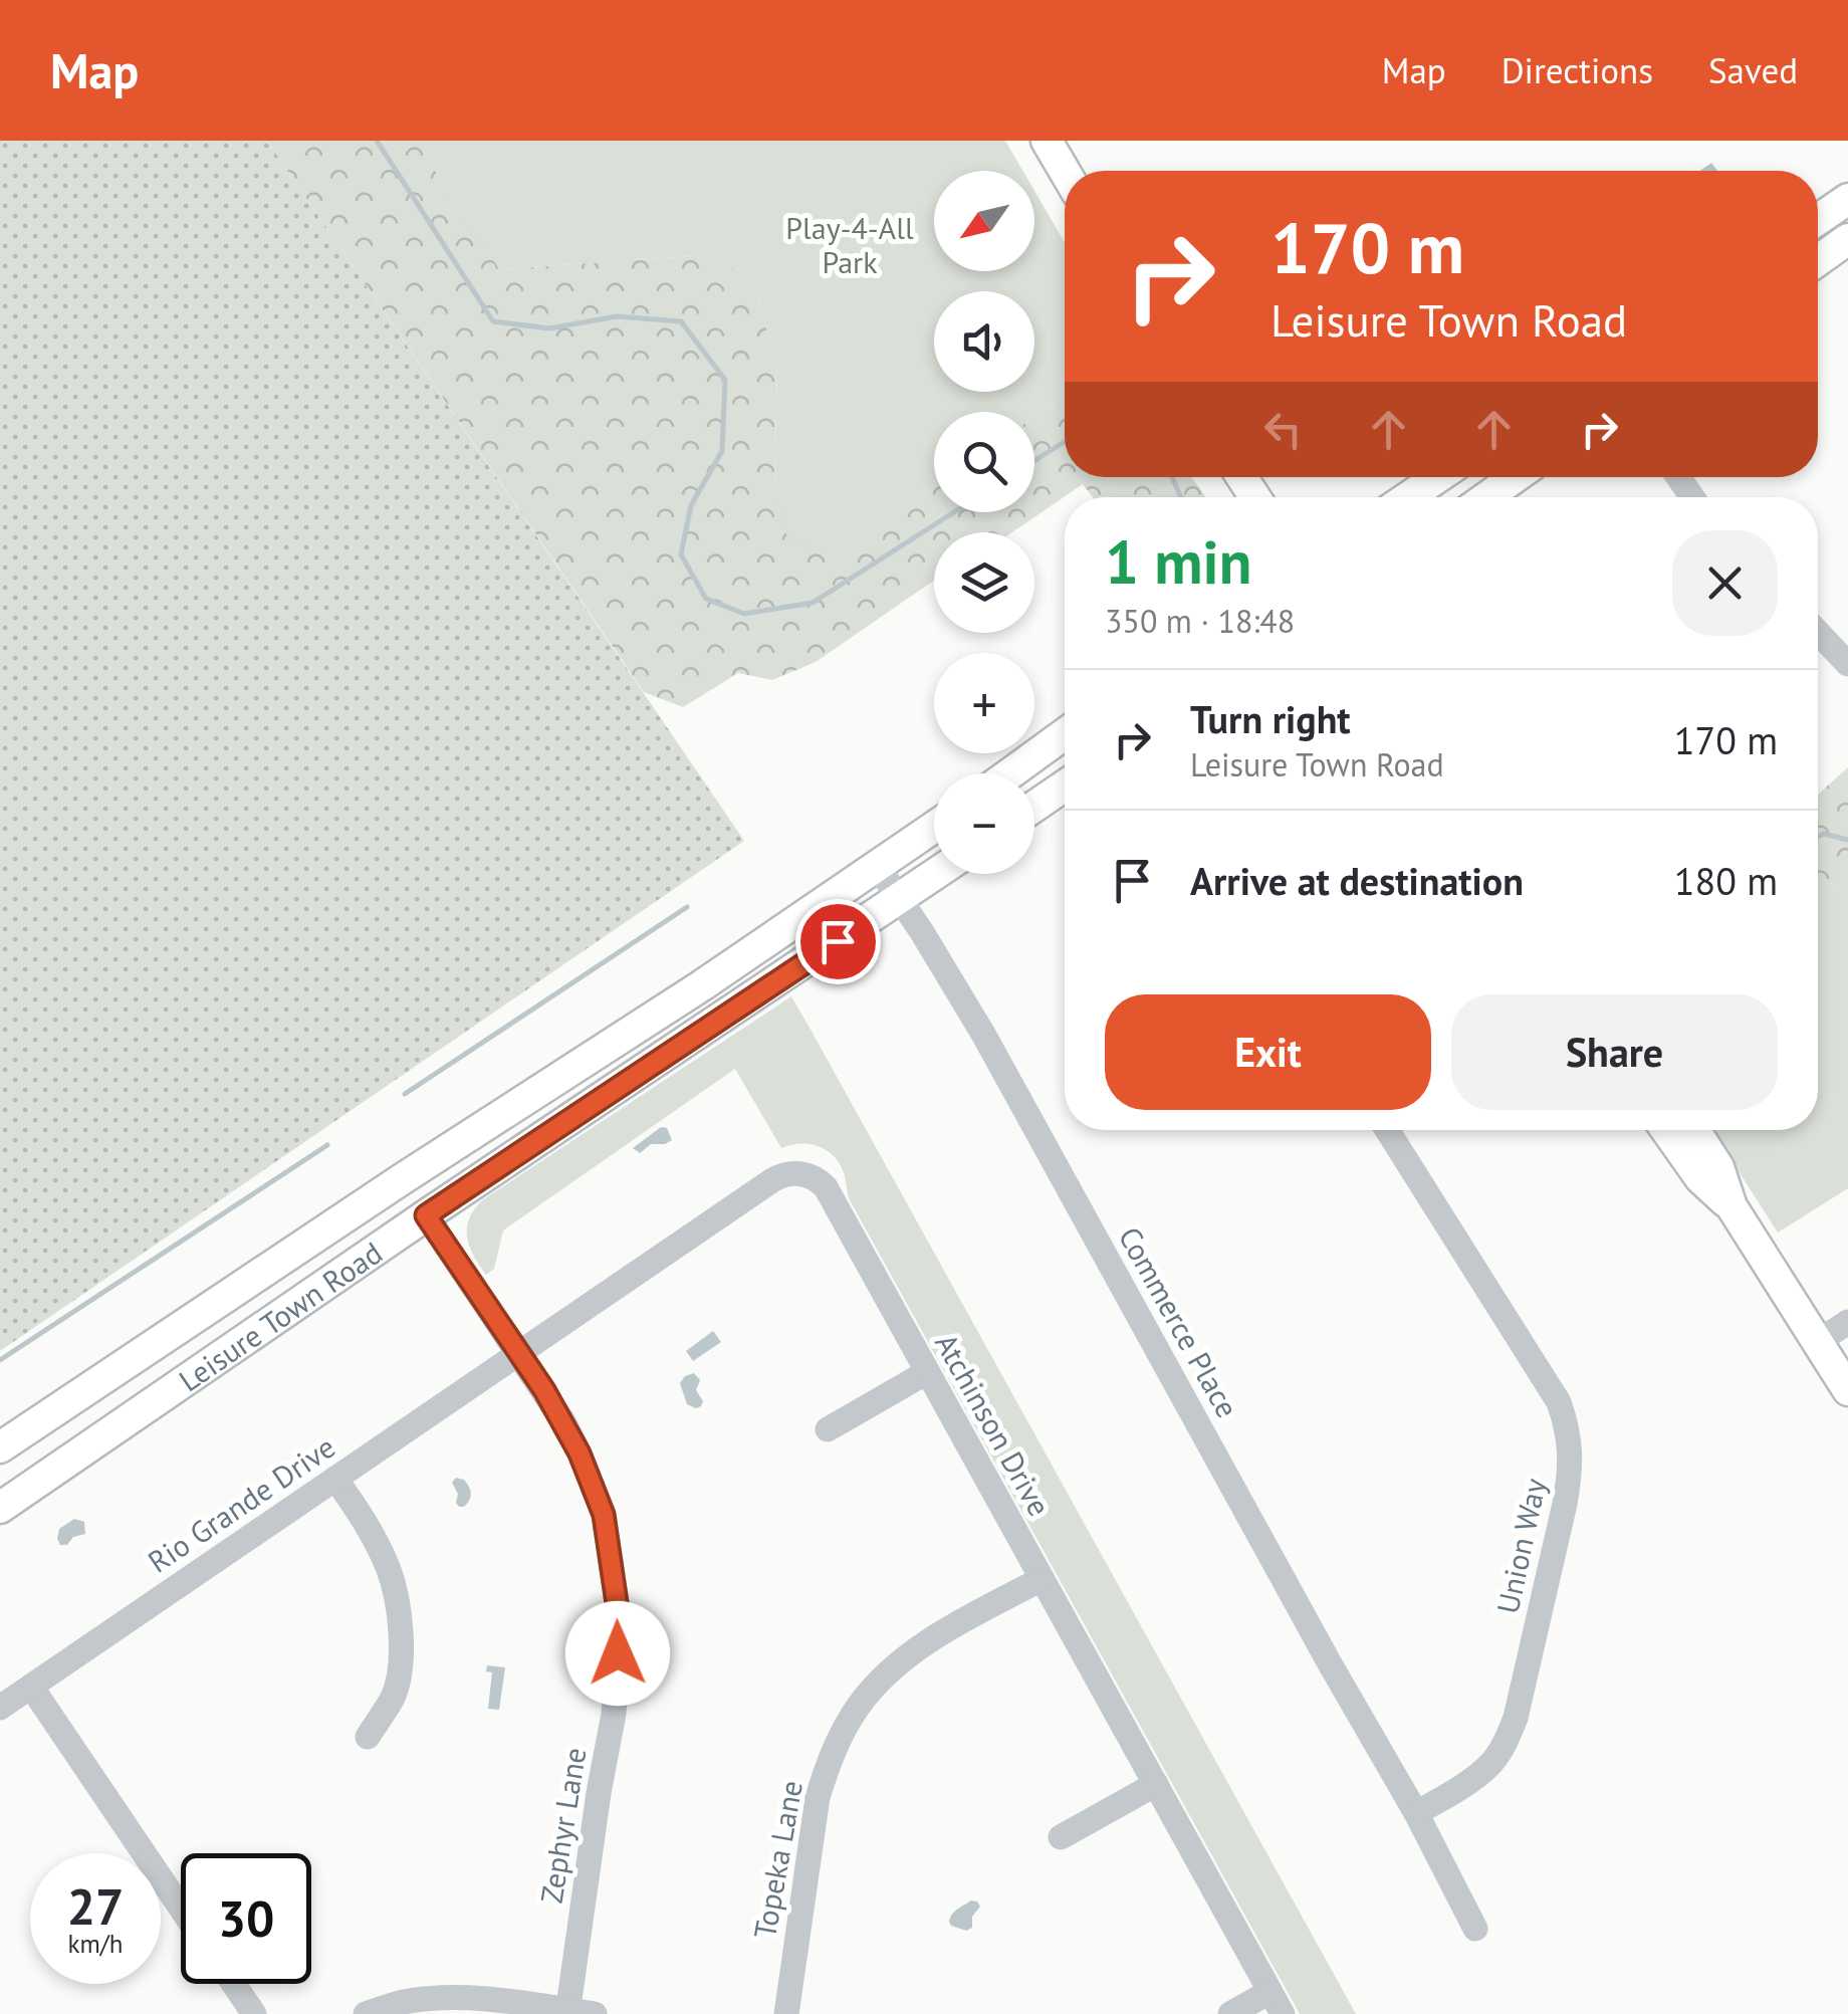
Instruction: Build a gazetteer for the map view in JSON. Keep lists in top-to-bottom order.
{
  "streets": {
    "main road": ["Leisure Town Road"],
    "street": [
      "Commerce Place",
      "Atchinson Drive",
      "Rio Grande Drive",
      "Union Way",
      "Zephyr Lane",
      "Topeka Lane"
    ]
  },
  "crossings": [
    ["Leisure Town Road", "Commerce Place"],
    ["Leisure Town Road", "Zephyr Lane"],
    ["Commerce Place", "Union Way"],
    ["Atchinson Drive", "Rio Grande Drive"],
    ["Atchinson Drive", "Zephyr Lane"],
    ["Atchinson Drive", "Topeka Lane"],
    ["Rio Grande Drive", "Zephyr Lane"]
  ],
  "parks": ["Play-4-All Park"],
  "north": "bottom left",
  "page": {
    "header": "Map",
    "nav": ["Map", "Directions", "Saved"],
    "map_buttons": ["+", "−"],
    "turn": ["170 m", "Leisure Town Road"],
    "heading": ["1 min", "350 m · 18:48"],
    "list": [
      {
        "name": "Turn right",
        "note": "Leisure Town Road",
        "value": "170 m"
      },
      {
        "name": "Arrive at destination",
        "value": "180 m"
      }
    ],
    "buttons": ["Exit", "Share"],
    "speed": "27 km/h",
    "limit": "30"
  }
}
